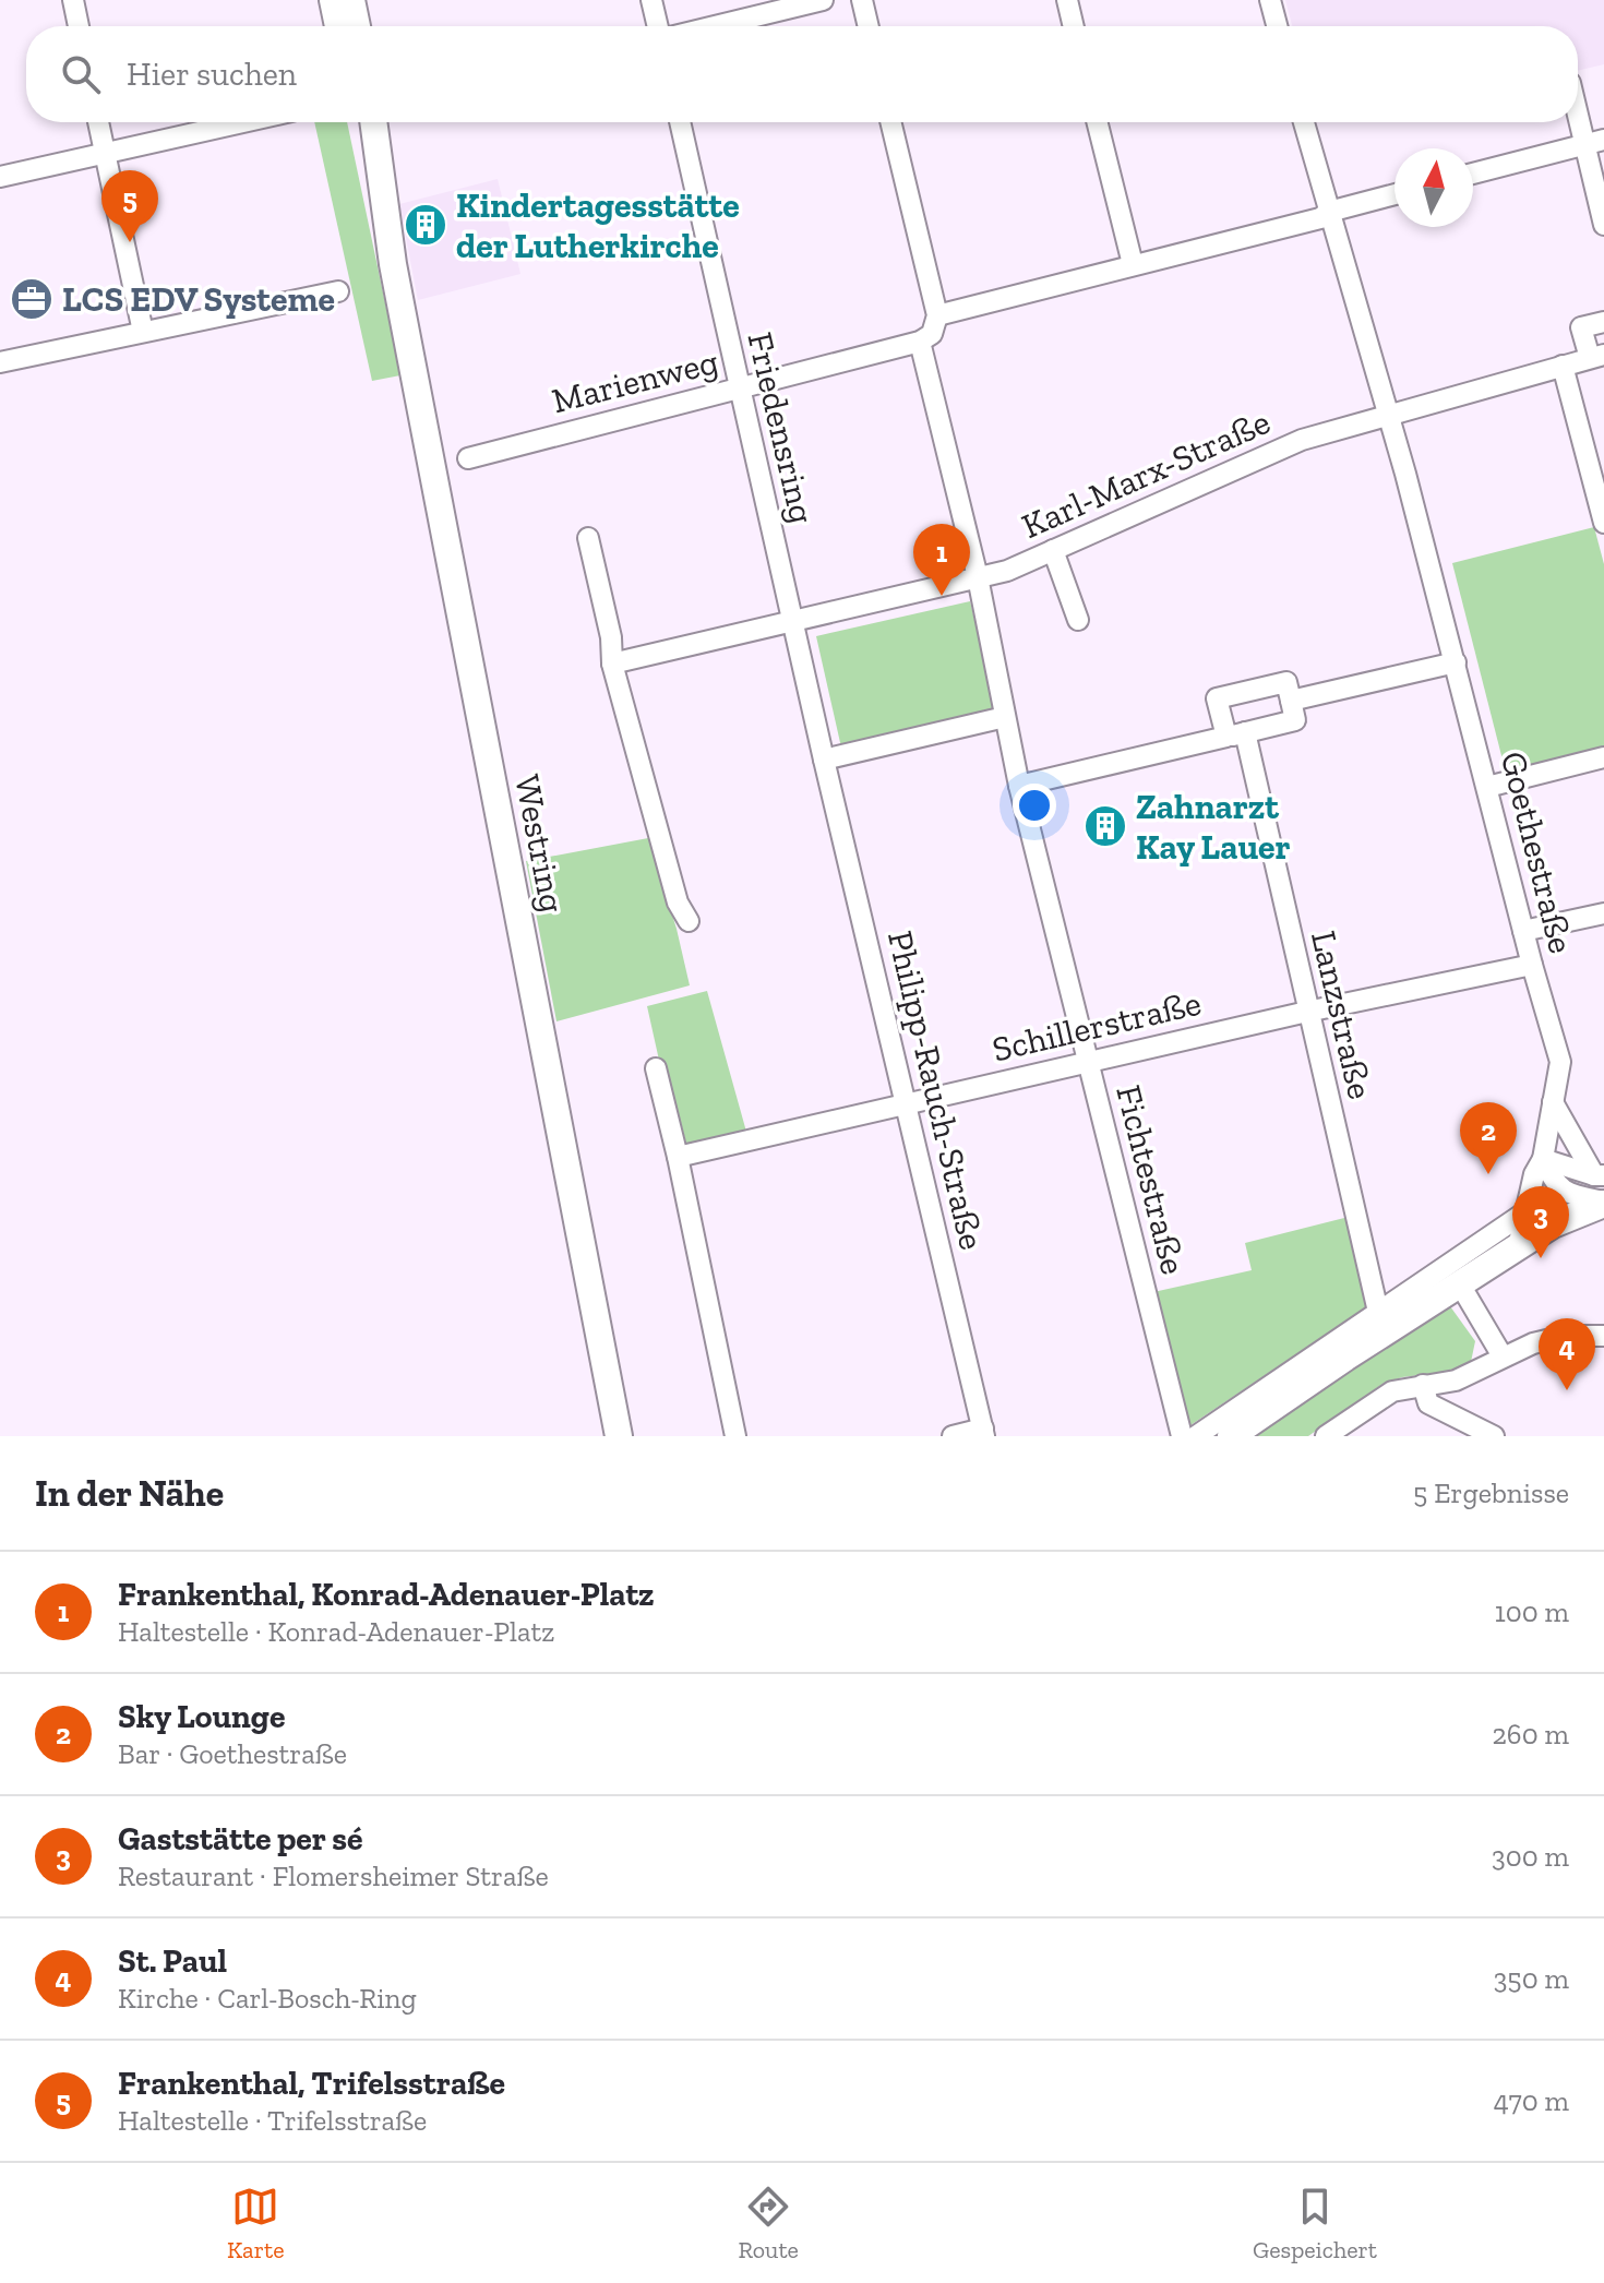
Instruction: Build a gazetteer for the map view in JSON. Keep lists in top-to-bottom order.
{
  "streets": {
    "main road": ["Westring"],
    "street": [
      "Marienweg",
      "Friedensring",
      "Karl-Marx-Straße",
      "Goethestraße",
      "Lanzstraße",
      "Schillerstraße",
      "Philipp-Rauch-Straße",
      "Fichtestraße"
    ]
  },
  "crossings": [
    ["Marienweg", "Friedensring"],
    ["Marienweg", "Fichtestraße"],
    ["Friedensring", "Karl-Marx-Straße"],
    ["Friedensring", "Philipp-Rauch-Straße"],
    ["Karl-Marx-Straße", "Goethestraße"],
    ["Karl-Marx-Straße", "Fichtestraße"],
    ["Goethestraße", "Schillerstraße"],
    ["Lanzstraße", "Schillerstraße"],
    ["Schillerstraße", "Philipp-Rauch-Straße"],
    ["Schillerstraße", "Fichtestraße"]
  ],
  "places": {
    "building": ["Kindertagesstätte der Lutherkirche", "Zahnarzt Kay Lauer"],
    "office": ["LCS EDV Systeme"]
  },
  "north": "top",
  "page": {
    "search": "Hier suchen",
    "pins": [
      "5",
      "1",
      "2",
      "3",
      "4"
    ],
    "heading": ["In der Nähe", "5 Ergebnisse"],
    "list": [
      {
        "mark": "1",
        "name": "Frankenthal, Konrad-Adenauer-Platz",
        "note": "Haltestelle · Konrad-Adenauer-Platz",
        "value": "100 m"
      },
      {
        "mark": "2",
        "name": "Sky Lounge",
        "note": "Bar · Goethestraße",
        "value": "260 m"
      },
      {
        "mark": "3",
        "name": "Gaststätte per sé",
        "note": "Restaurant · Flomersheimer Straße",
        "value": "300 m"
      },
      {
        "mark": "4",
        "name": "St. Paul",
        "note": "Kirche · Carl-Bosch-Ring",
        "value": "350 m"
      },
      {
        "mark": "5",
        "name": "Frankenthal, Trifelsstraße",
        "note": "Haltestelle · Trifelsstraße",
        "value": "470 m"
      }
    ],
    "nav": ["Karte", "Route", "Gespeichert"]
  }
}
